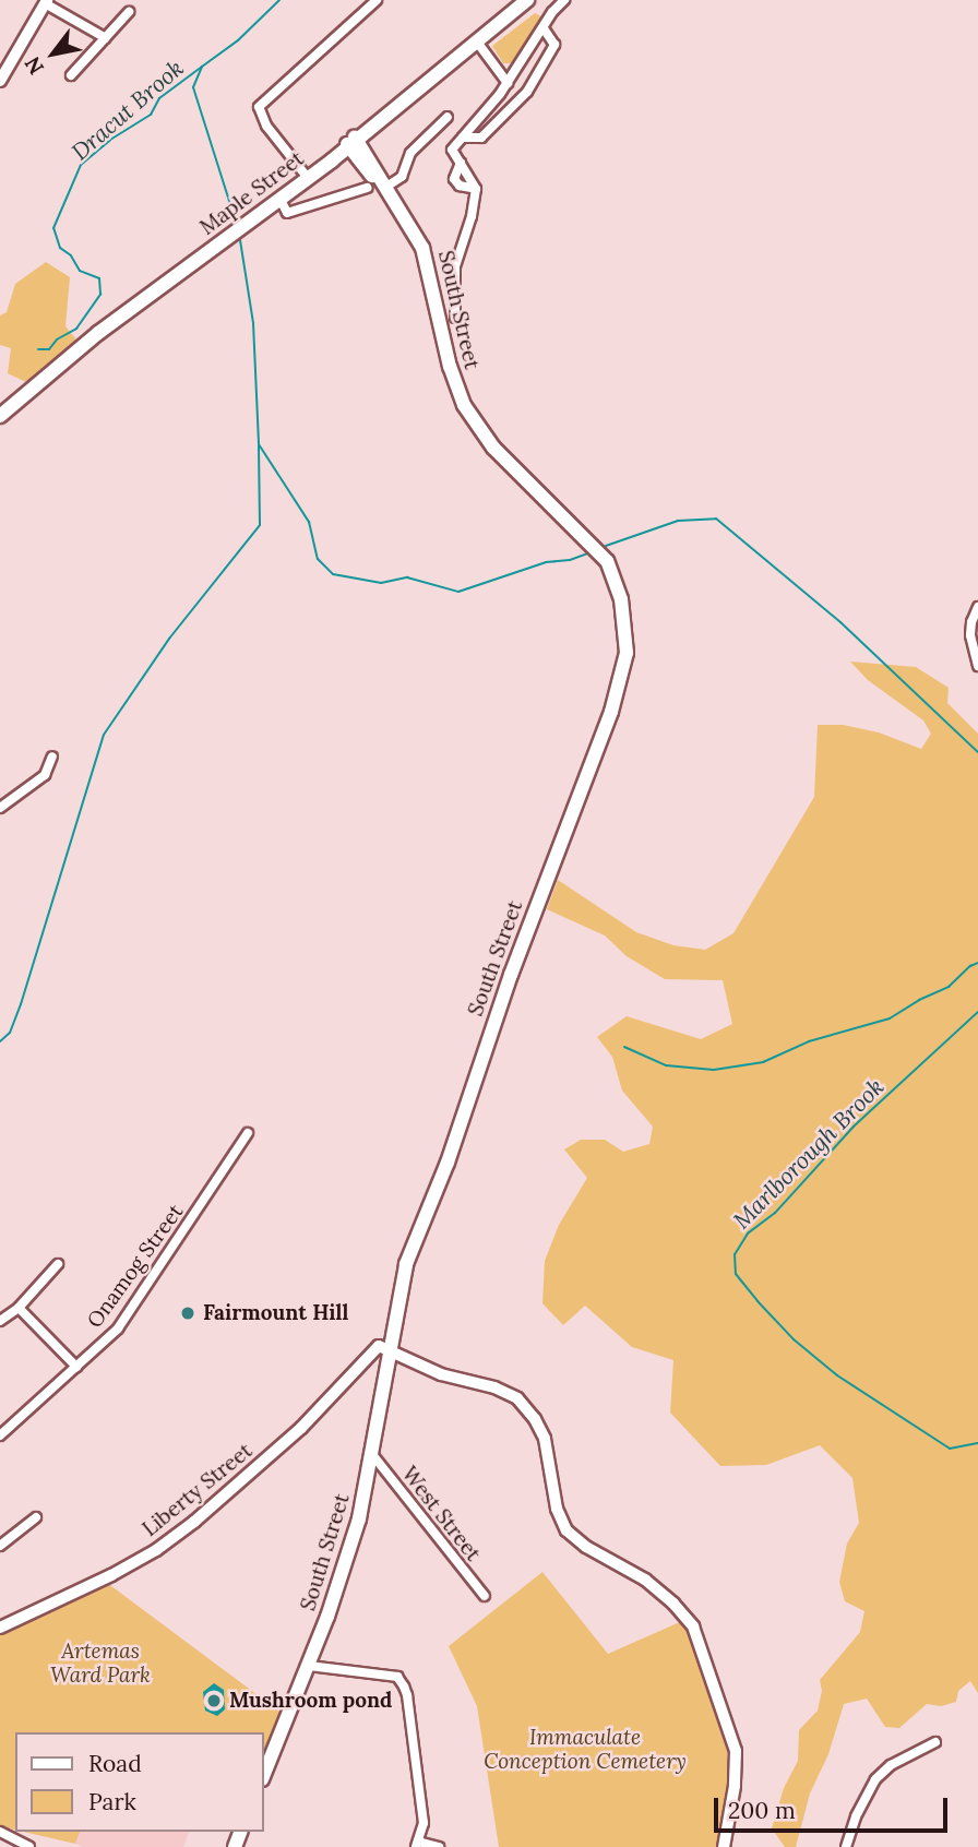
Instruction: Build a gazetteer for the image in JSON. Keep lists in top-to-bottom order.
{
  "streets": {
    "main road": ["Maple Street", "South Street"],
    "street": ["Onamog Street", "Liberty Street", "West Street"]
  },
  "crossings": [
    ["Maple Street", "South Street"],
    ["South Street", "Liberty Street"],
    ["South Street", "West Street"]
  ],
  "water": ["Dracut Brook", "Marlborough Brook"],
  "parks": ["Artemas Ward Park", "Immaculate Conception Cemetery"],
  "places": ["Fairmount Hill", "Mushroom pond"],
  "legend": ["Road", "Park"],
  "scale_bar": "200 m",
  "north": "bottom left"
}
